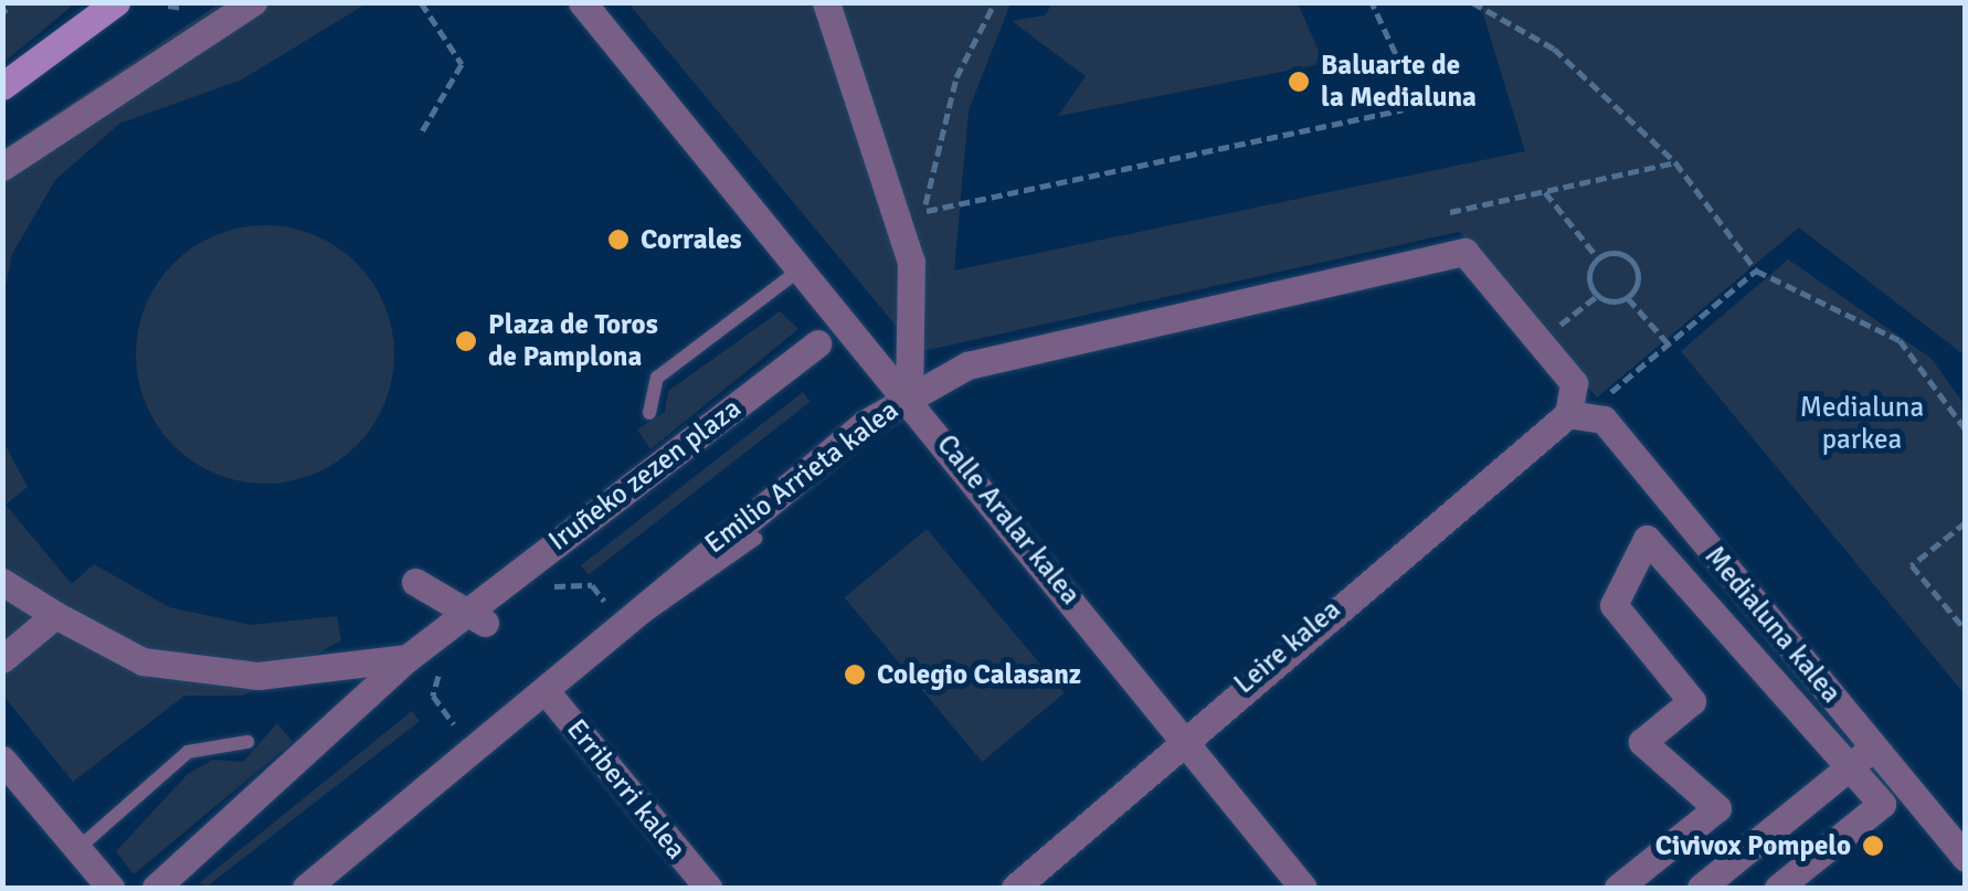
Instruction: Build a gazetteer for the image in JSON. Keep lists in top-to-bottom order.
{
  "streets": {
    "street": [
      "Iruñeko zezen plaza",
      "Emilio Arrieta kalea",
      "Calle Aralar kalea",
      "Medialuna kalea",
      "Leire kalea",
      "Erriberri kalea"
    ]
  },
  "crossings": [
    ["Emilio Arrieta kalea", "Calle Aralar kalea"],
    ["Emilio Arrieta kalea", "Medialuna kalea"],
    ["Emilio Arrieta kalea", "Leire kalea"],
    ["Emilio Arrieta kalea", "Erriberri kalea"],
    ["Calle Aralar kalea", "Leire kalea"],
    ["Medialuna kalea", "Leire kalea"]
  ],
  "parks": ["Medialuna parkea"],
  "places": [
    "Baluarte de la Medialuna",
    "Corrales",
    "Plaza de Toros de Pamplona",
    "Colegio Calasanz",
    "Civivox Pompelo"
  ]
}
